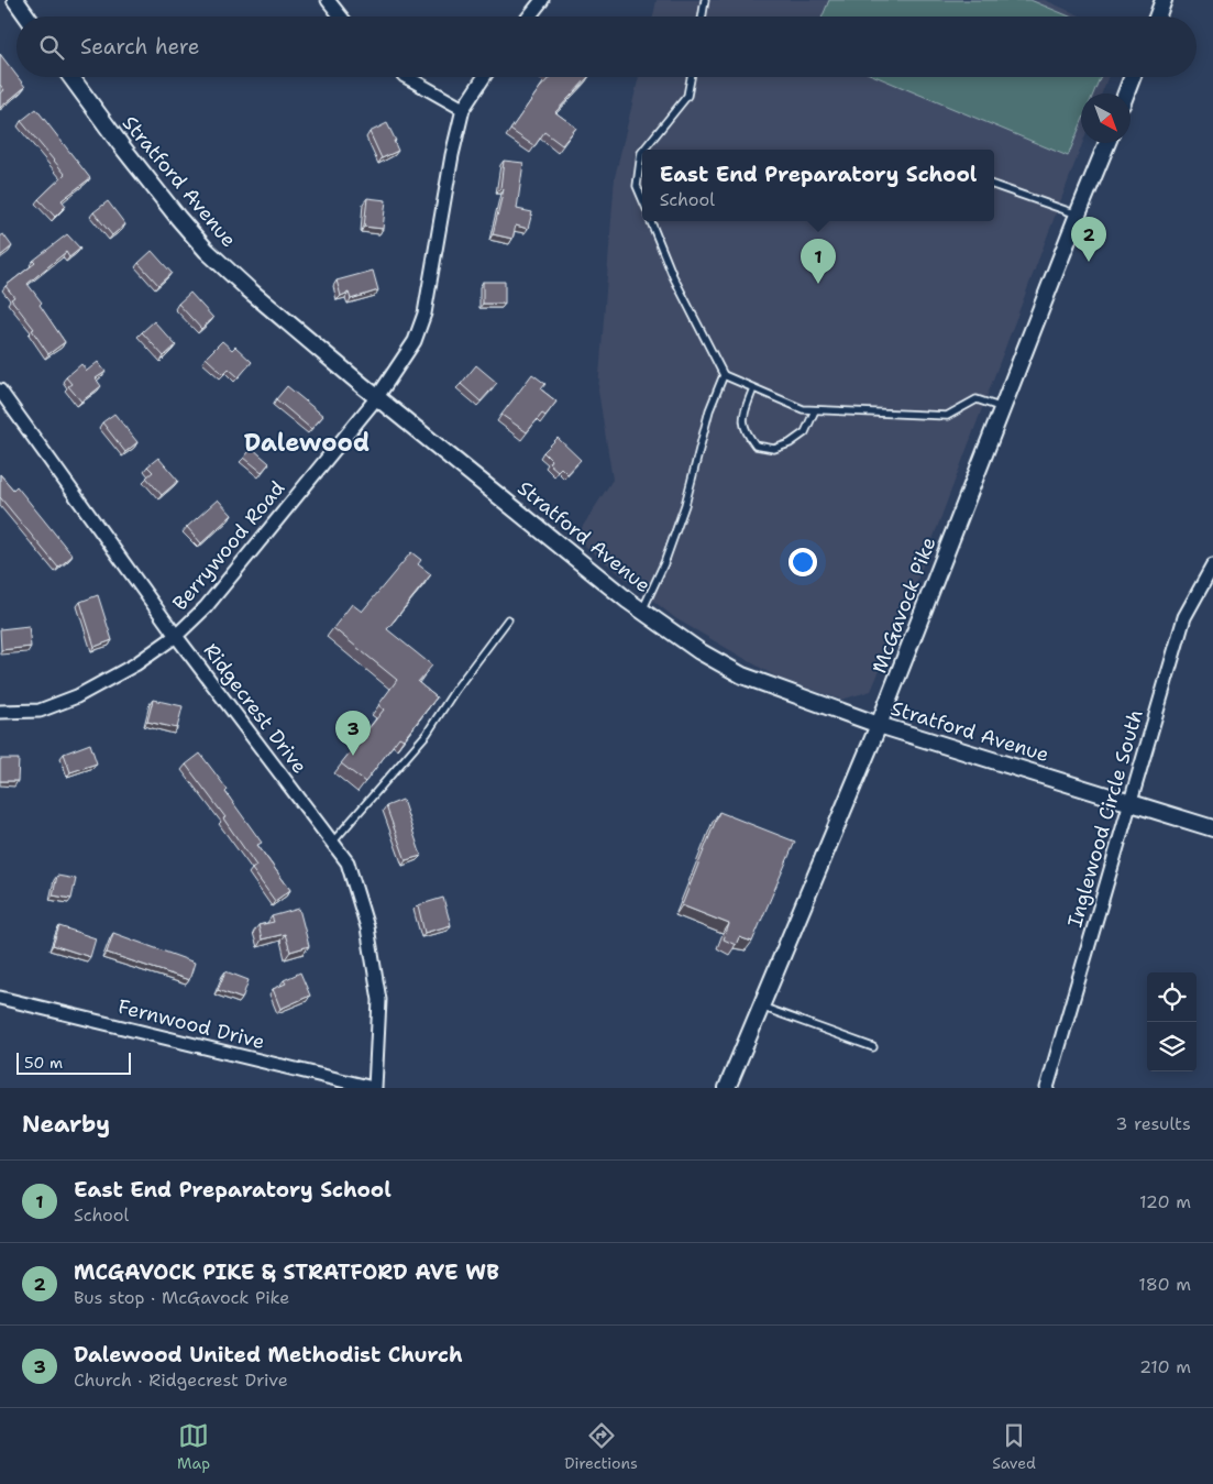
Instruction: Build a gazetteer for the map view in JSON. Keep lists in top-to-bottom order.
{
  "streets": {
    "street": [
      "Stratford Avenue",
      "Berrywood Road",
      "McGavock Pike",
      "Ridgecrest Drive",
      "Inglewood Circle South",
      "Fernwood Drive"
    ]
  },
  "crossings": [
    ["Stratford Avenue", "Berrywood Road"],
    ["Stratford Avenue", "McGavock Pike"],
    ["Stratford Avenue", "Inglewood Circle South"],
    ["Berrywood Road", "Ridgecrest Drive"],
    ["Ridgecrest Drive", "Fernwood Drive"]
  ],
  "districts": ["Dalewood"],
  "scale_bar": "50 m",
  "north": "bottom right",
  "page": {
    "search": "Search here",
    "popup": ["East End Preparatory School", "School"],
    "pins": ["2", "1", "3"],
    "scale": "50 m",
    "heading": ["Nearby", "3 results"],
    "list": [
      {
        "mark": "1",
        "name": "East End Preparatory School",
        "note": "School",
        "value": "120 m"
      },
      {
        "mark": "2",
        "name": "MCGAVOCK PIKE & STRATFORD AVE WB",
        "note": "Bus stop · McGavock Pike",
        "value": "180 m"
      },
      {
        "mark": "3",
        "name": "Dalewood United Methodist Church",
        "note": "Church · Ridgecrest Drive",
        "value": "210 m"
      }
    ],
    "nav": ["Map", "Directions", "Saved"]
  }
}
